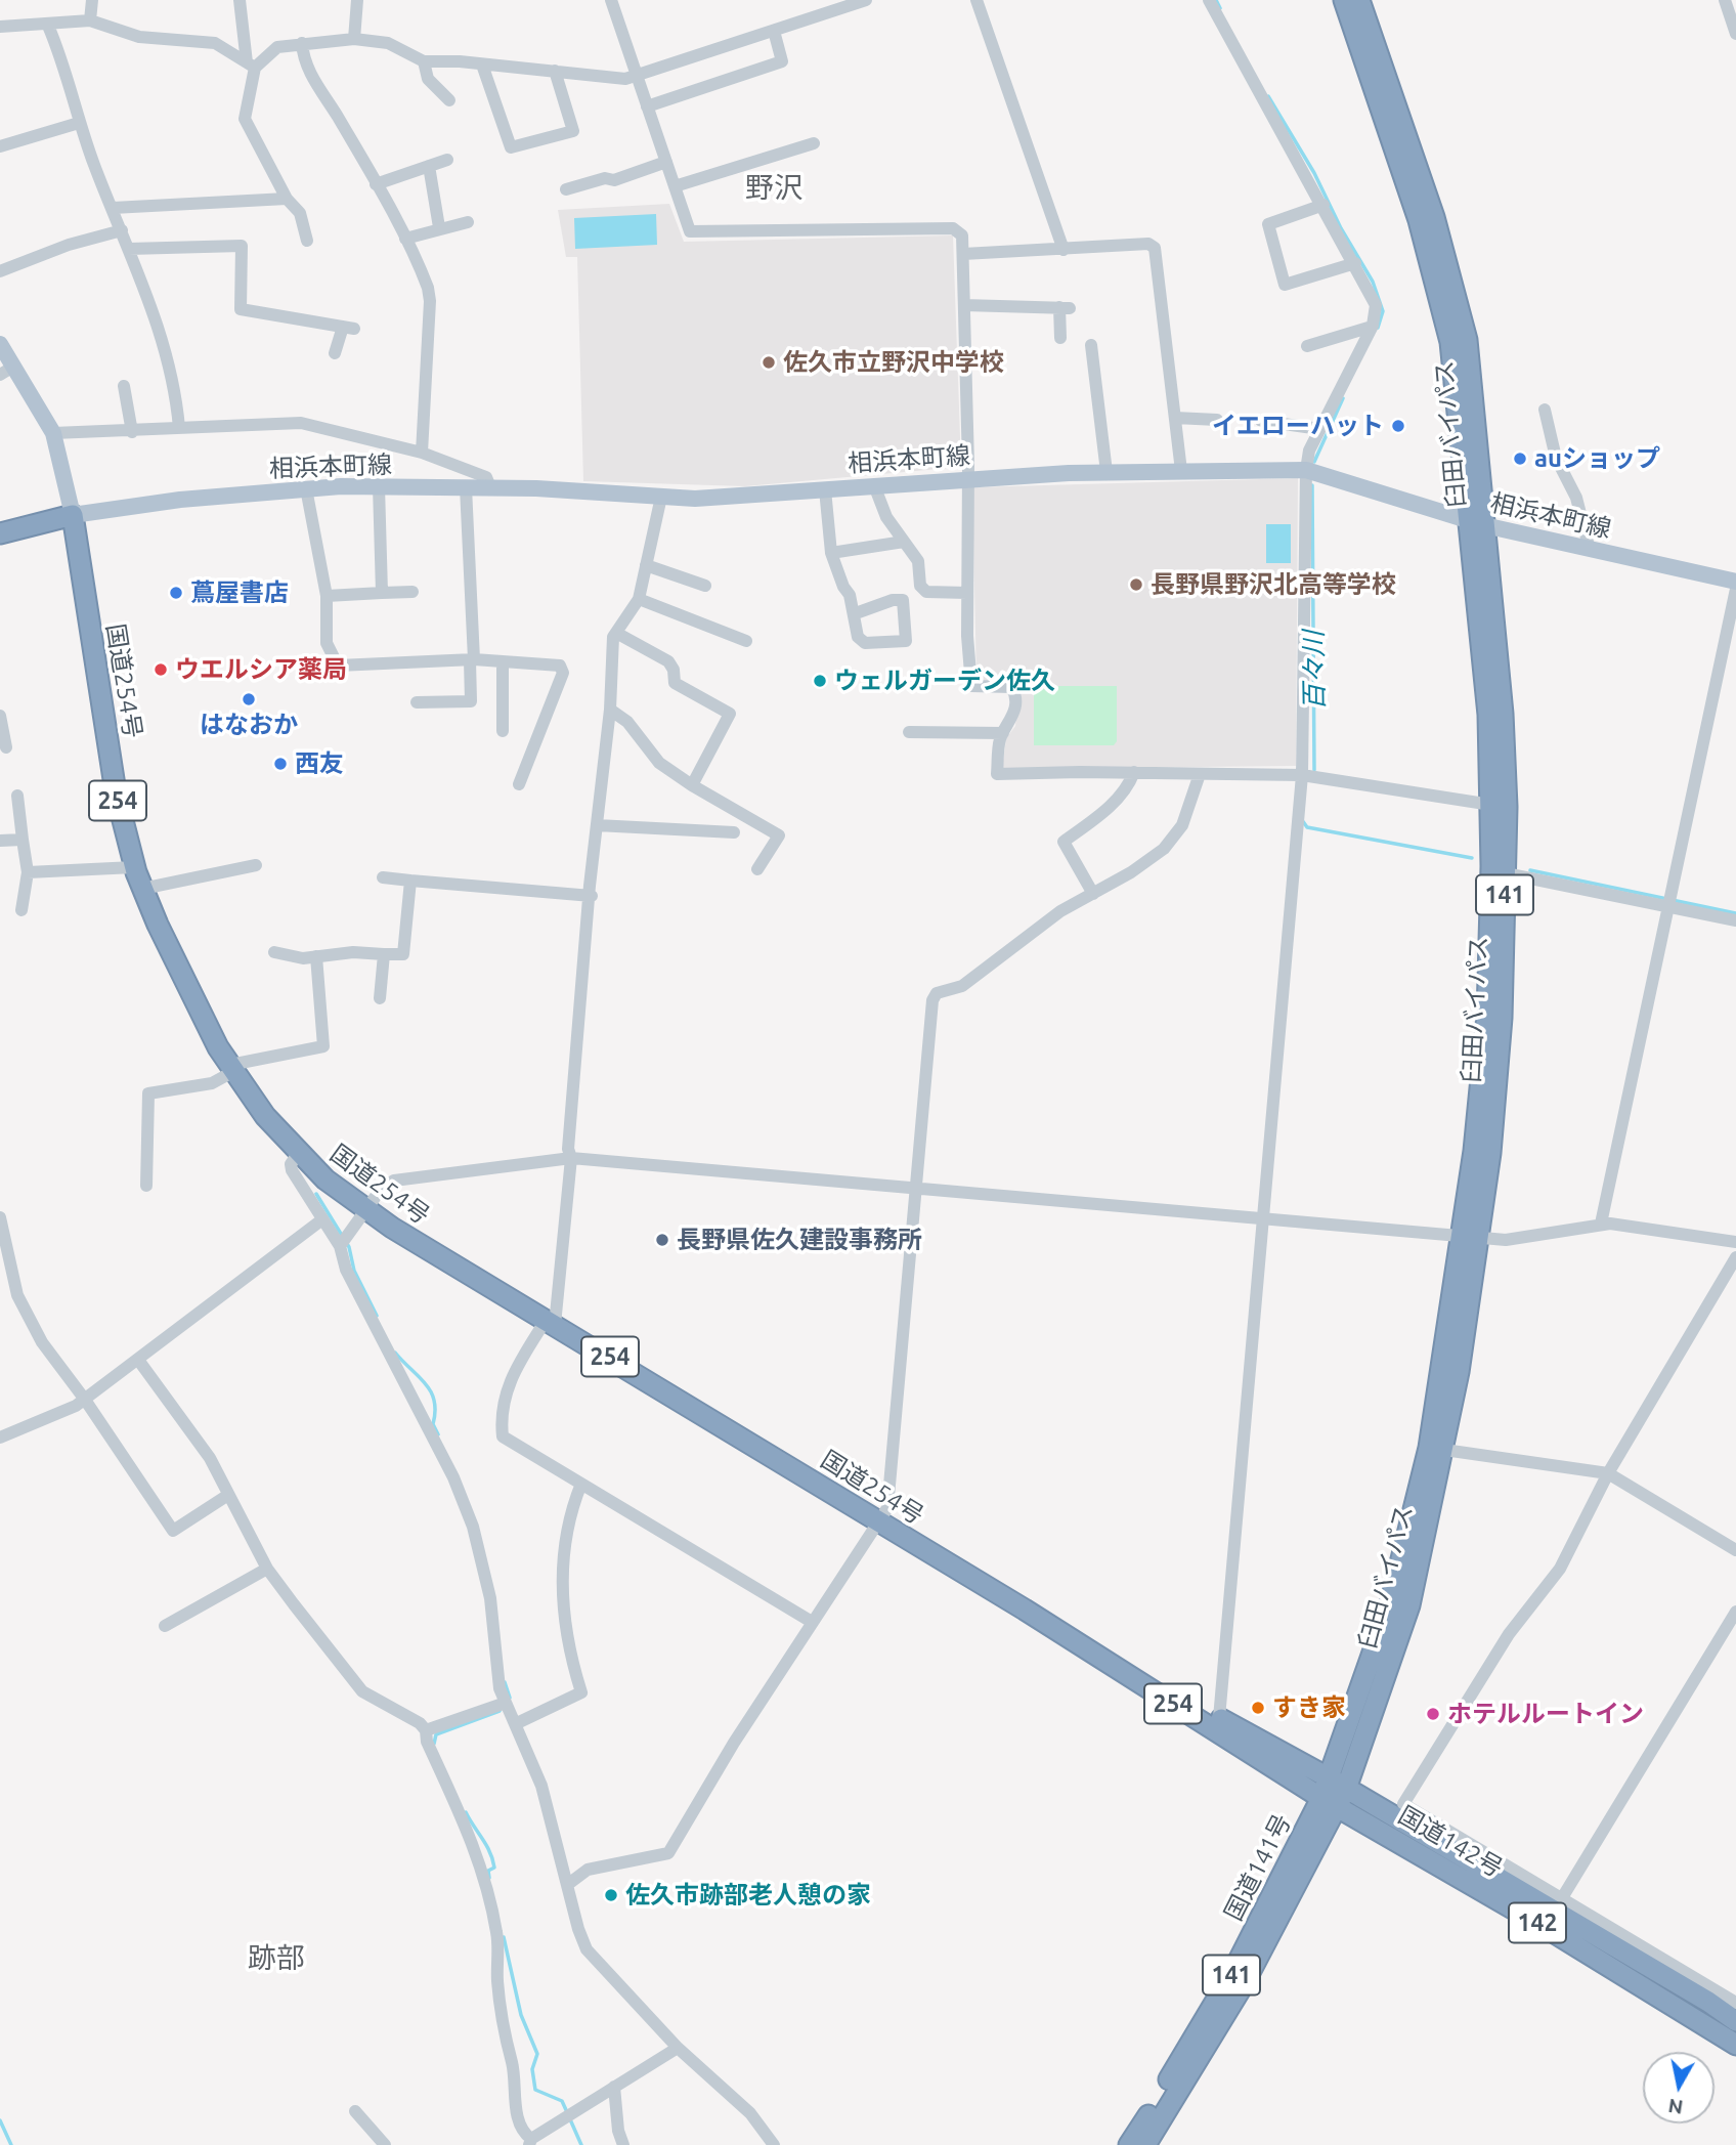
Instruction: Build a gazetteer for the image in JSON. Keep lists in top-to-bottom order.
{
  "streets": {
    "highway": [
      "臼田バイパス",
      "国道254号",
      "254",
      "141",
      "国道142号",
      "国道141号",
      "142"
    ],
    "main road": ["相浜本町線"]
  },
  "crossings": [
    ["臼田バイパス", "相浜本町線"],
    ["臼田バイパス", "国道254号"],
    ["臼田バイパス", "国道142号"],
    ["臼田バイパス", "国道141号"],
    ["相浜本町線", "国道254号"],
    ["国道254号", "国道142号"],
    ["国道254号", "国道141号"],
    ["国道142号", "国道141号"]
  ],
  "districts": ["野沢", "跡部"],
  "water": ["百々川"],
  "places": [
    "佐久市立野沢中学校",
    "イエローハット",
    "auショップ",
    "長野県野沢北高等学校",
    "蔦屋書店",
    "ウエルシア薬局",
    "ウェルガーデン佐久",
    "はなおか",
    "西友",
    "長野県佐久建設事務所",
    "すき家",
    "ホテルルートイン",
    "佐久市跡部老人憩の家"
  ],
  "north": "bottom"
}
